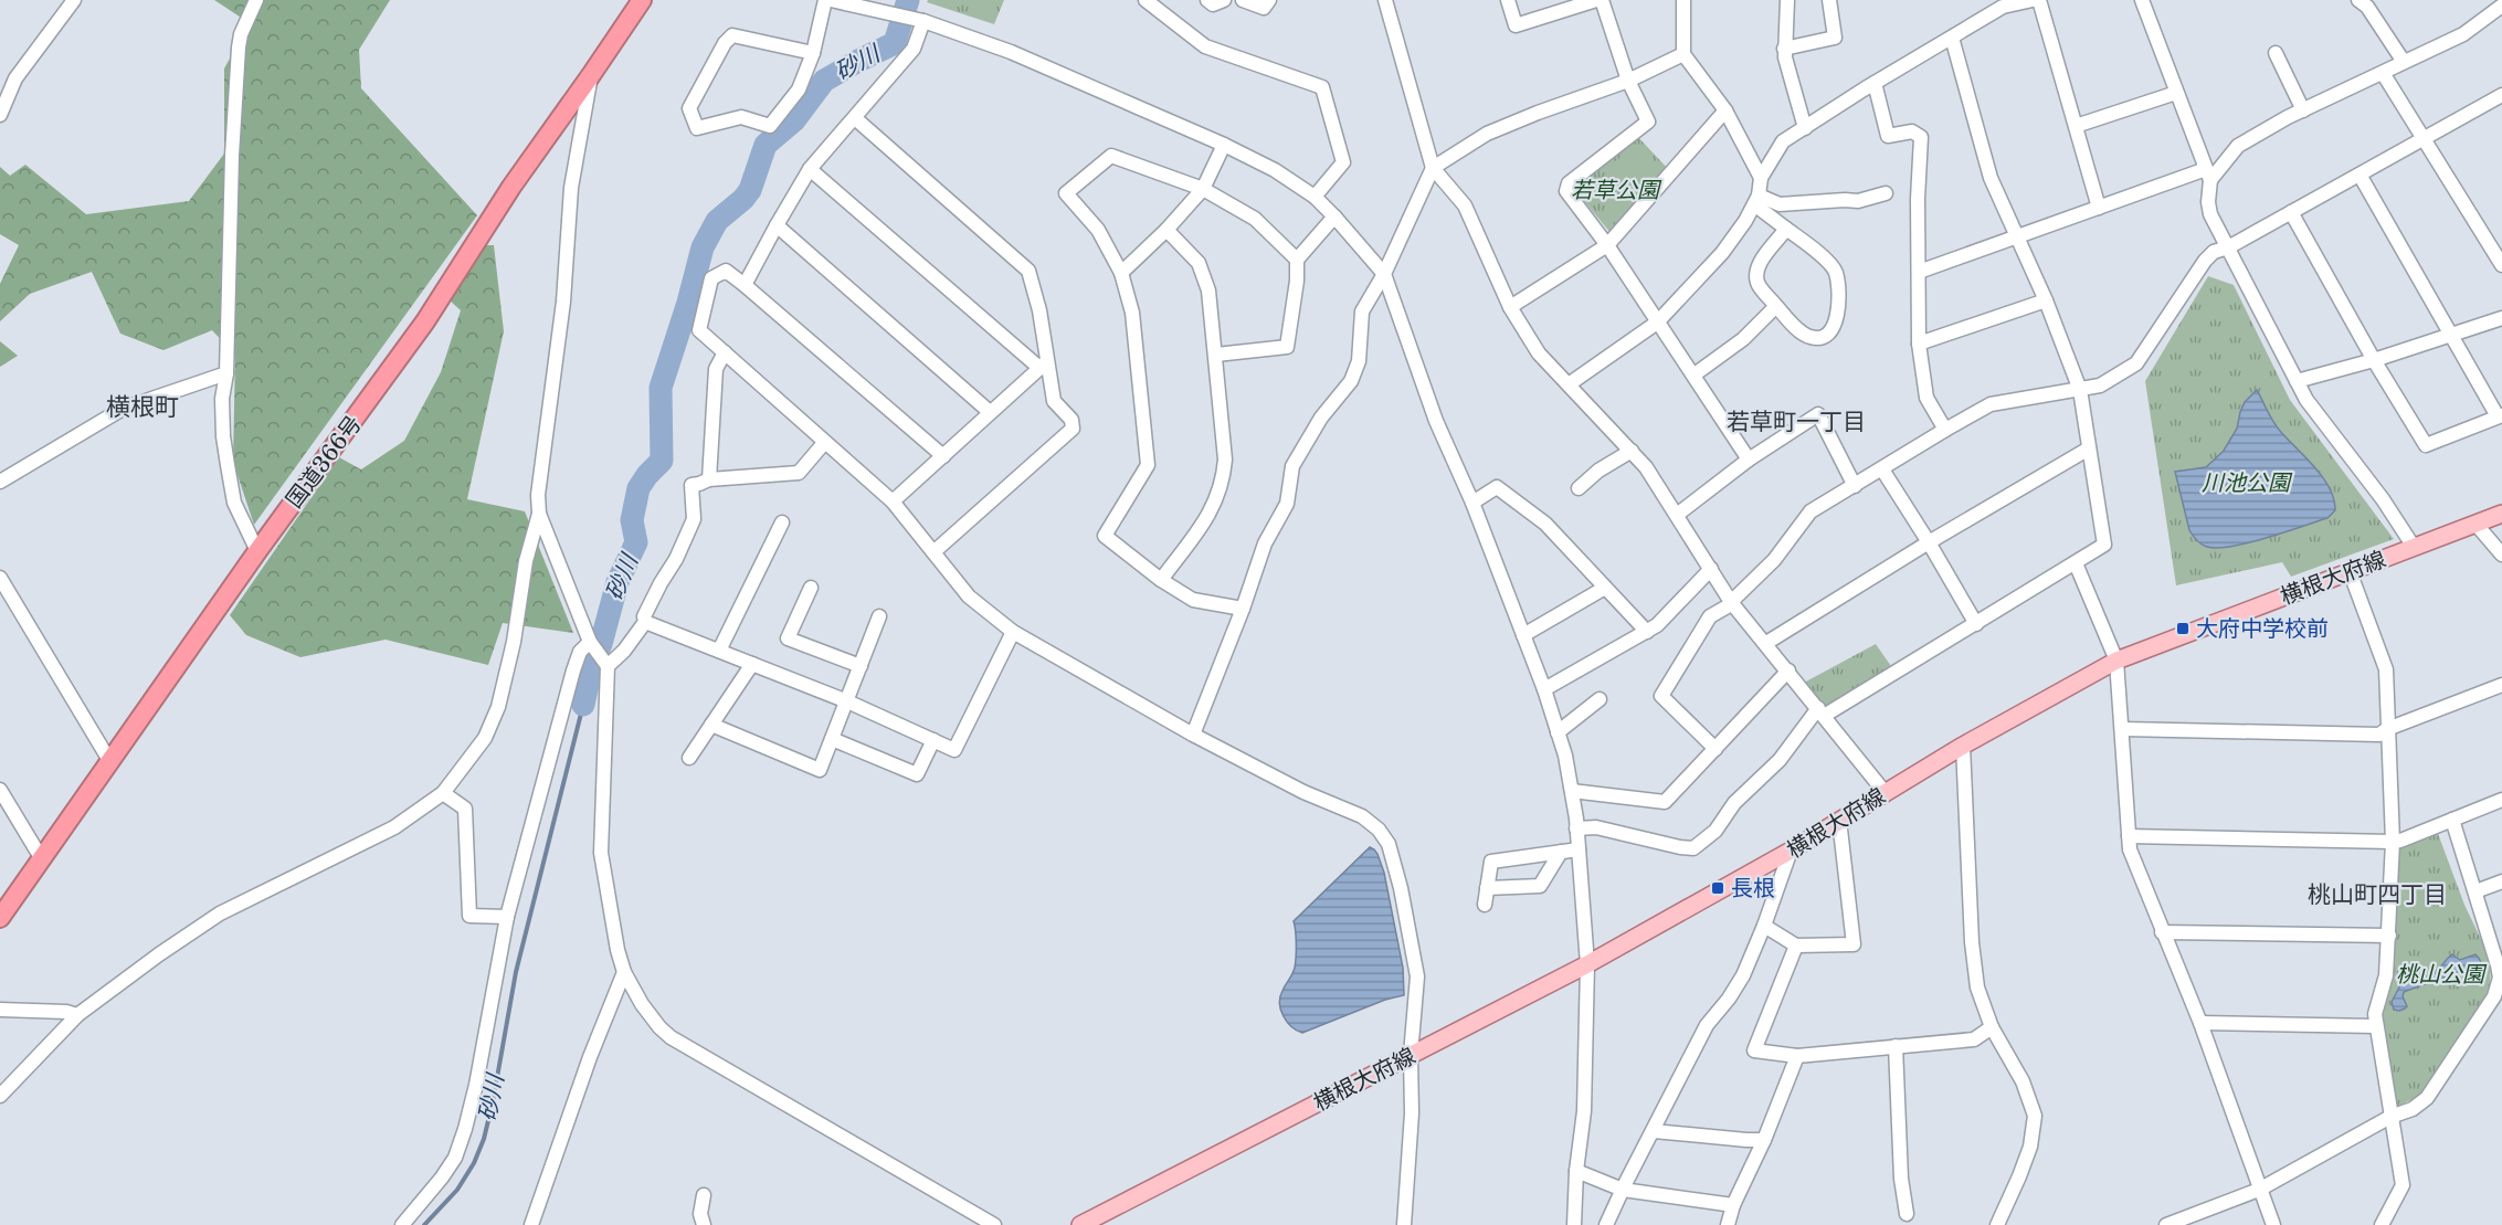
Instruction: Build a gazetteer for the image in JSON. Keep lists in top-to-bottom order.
{
  "streets": {
    "highway": ["国道366号"],
    "main road": ["横根大府線"]
  },
  "districts": ["横根町", "若草町一丁目", "桃山町四丁目"],
  "water": ["砂川"],
  "parks": ["若草公園", "川池公園", "桃山公園"],
  "places": {
    "transit": ["大府中学校前", "長根"]
  }
}
